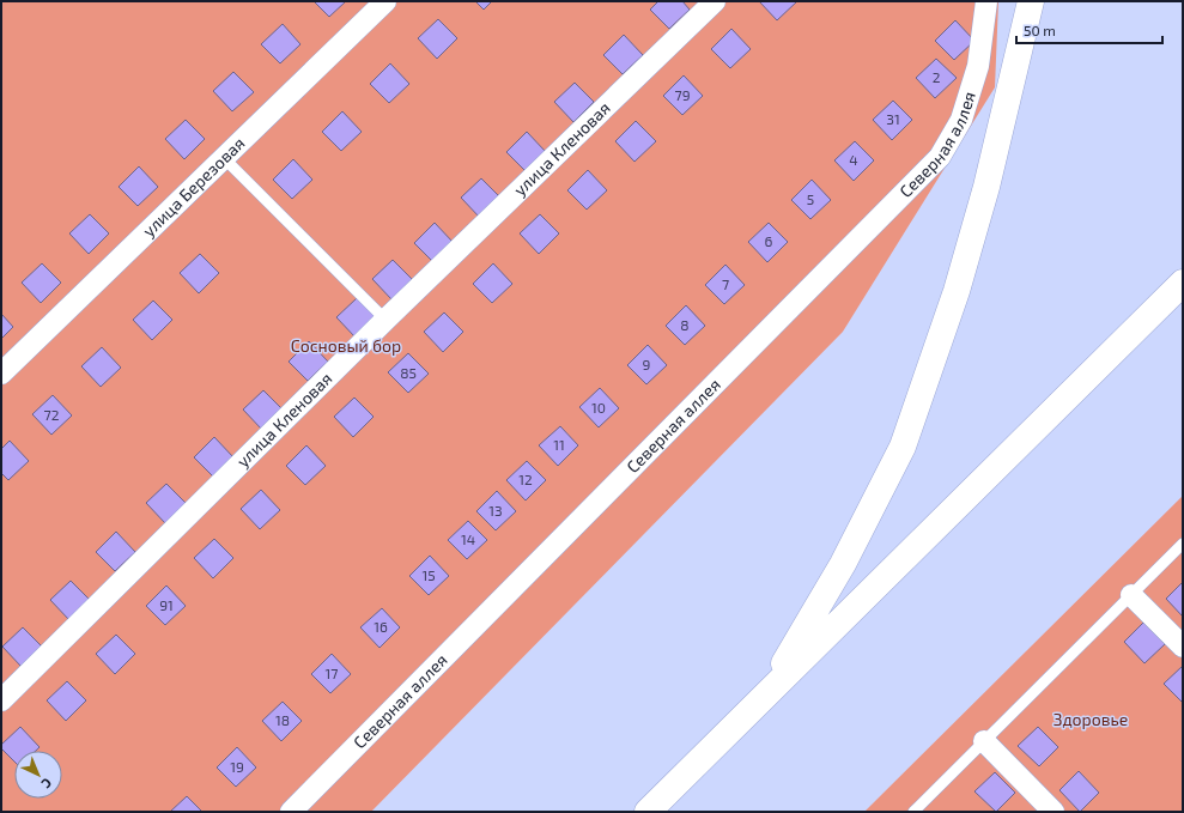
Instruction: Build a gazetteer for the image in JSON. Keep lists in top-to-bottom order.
{
  "streets": {
    "street": ["Северная аллея", "улица Кленовая", "улица Березовая"]
  },
  "parks": ["Сосновый бор", "Здоровье"],
  "house_numbers": [
    "2",
    "79",
    "31",
    "4",
    "5",
    "6",
    "7",
    "8",
    "9",
    "85",
    "10",
    "72",
    "11",
    "12",
    "13",
    "14",
    "15",
    "91",
    "16",
    "17",
    "18",
    "19"
  ],
  "scale_bar": "50 m",
  "north": "bottom right"
}
